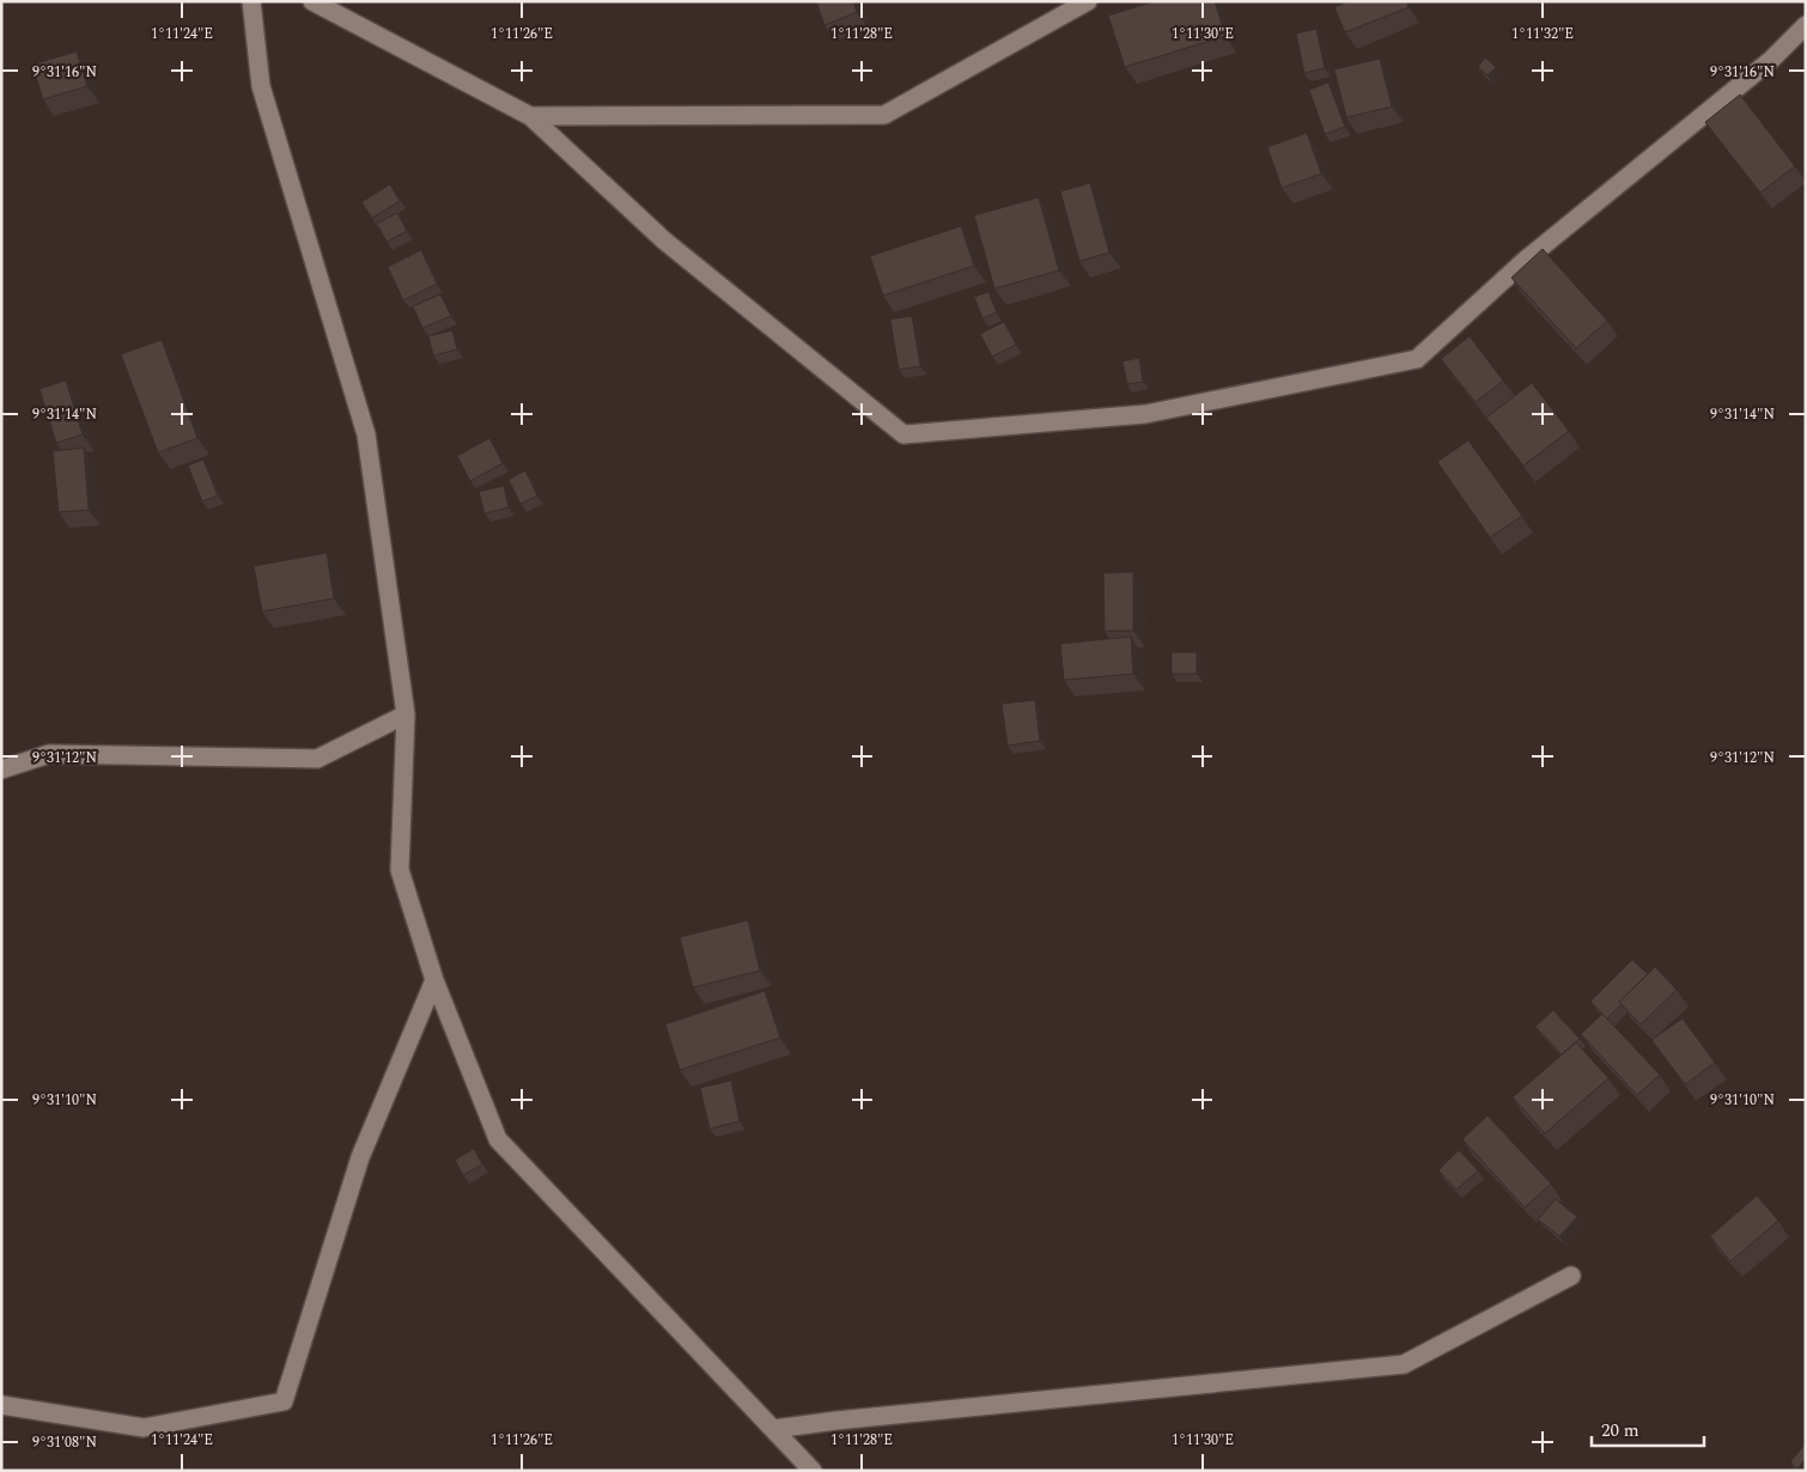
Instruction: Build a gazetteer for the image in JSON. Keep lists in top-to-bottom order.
{
  "scale_bar": "20 m",
  "coordinates": [
    "1°11'24\"E",
    "1°11'26\"E",
    "1°11'28\"E",
    "1°11'30\"E",
    "1°11'32\"E",
    "9°31'16\"N",
    "9°31'14\"N",
    "9°31'12\"N",
    "9°31'10\"N",
    "9°31'08\"N"
  ]
}
